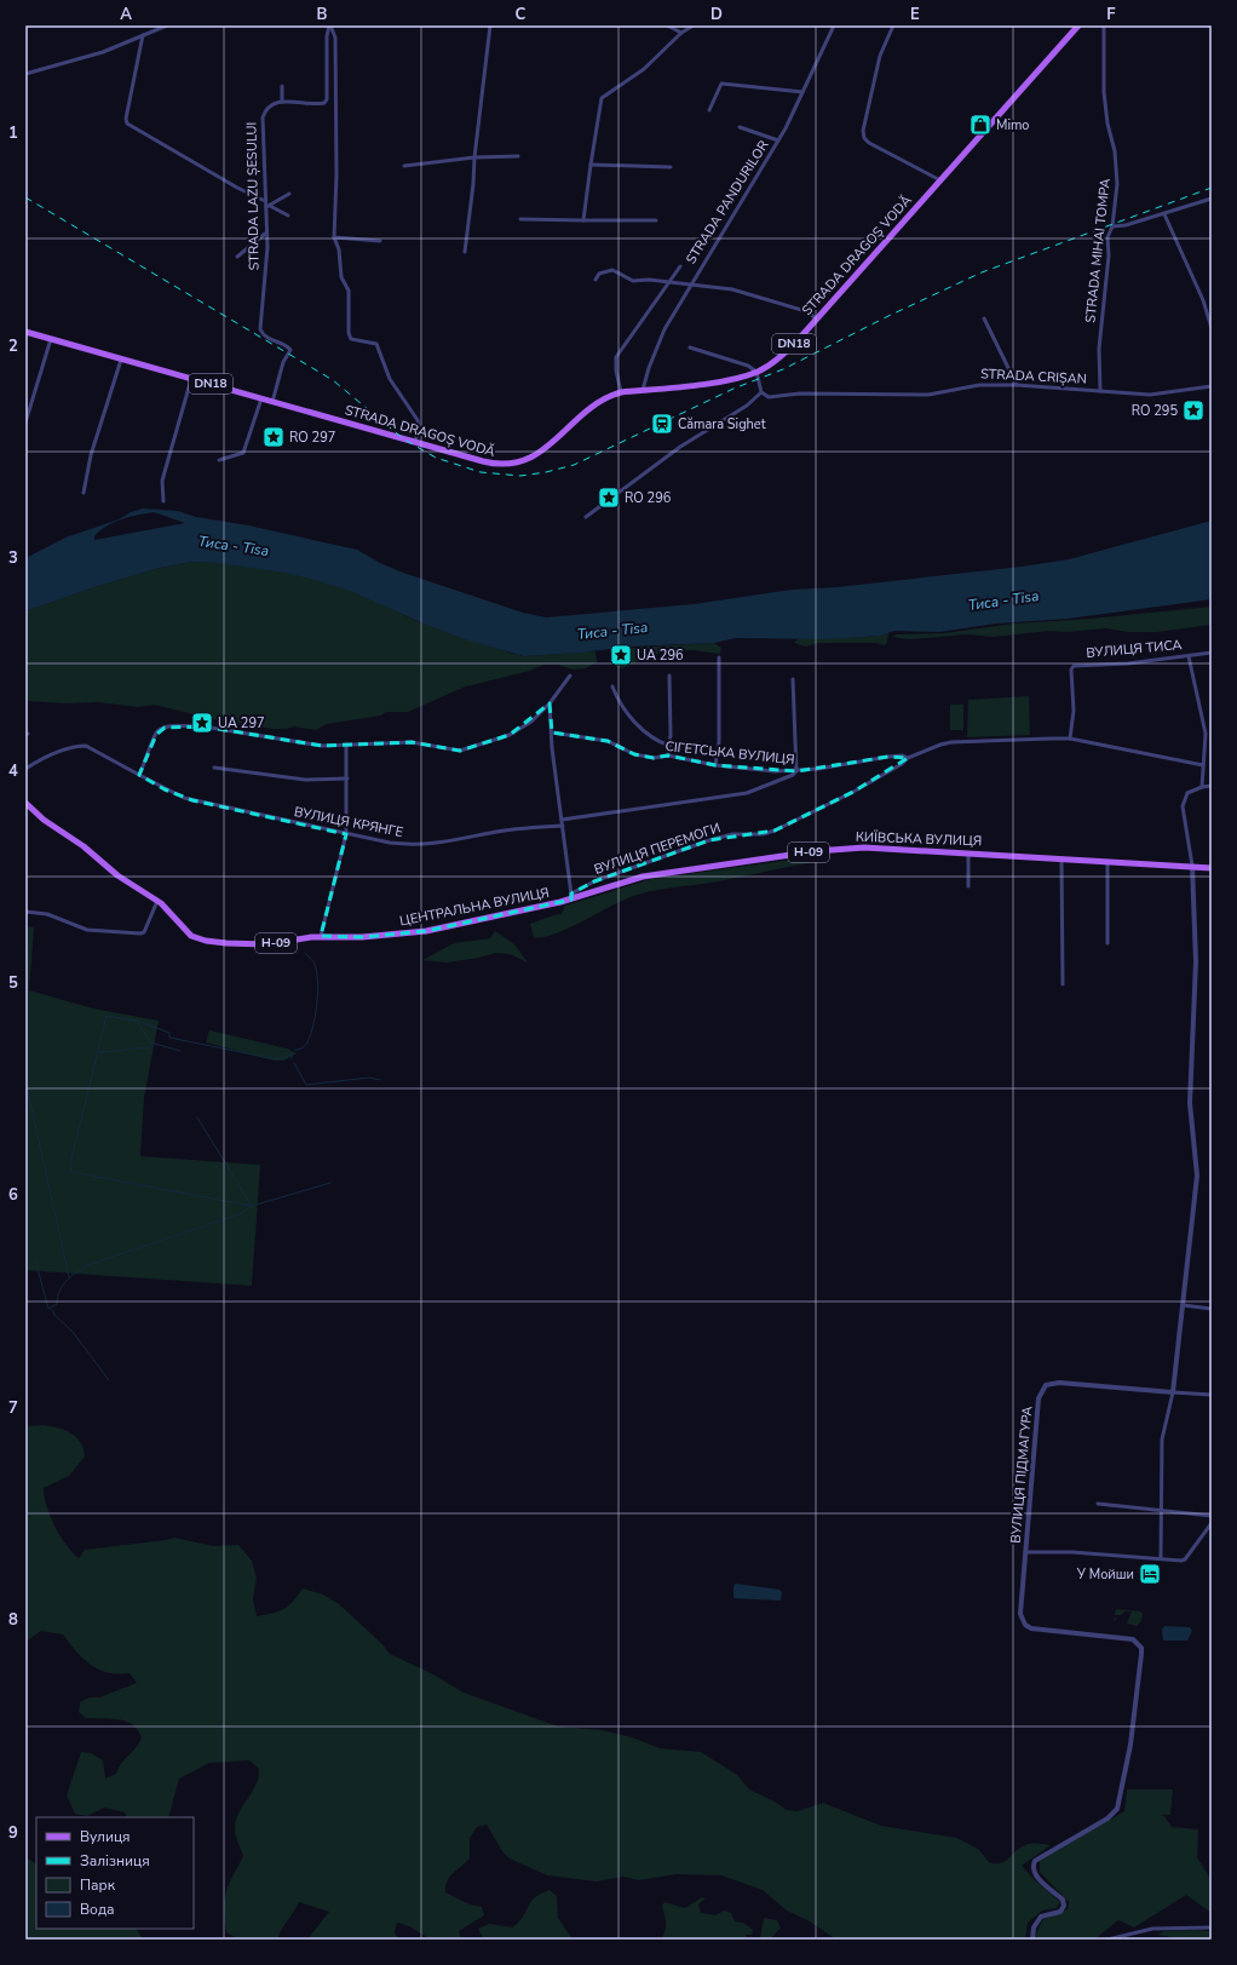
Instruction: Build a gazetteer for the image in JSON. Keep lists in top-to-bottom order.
{
  "streets": {
    "main road": [
      "STRADA DRAGOȘ VODĂ",
      "DN18",
      "КИЇВСЬКА ВУЛИЦЯ",
      "Н-09",
      "ЦЕНТРАЛЬНА ВУЛИЦЯ"
    ],
    "street": [
      "STRADA LAZU ȘESULUI",
      "STRADA PANDURILOR",
      "STRADA MIHAI TOMPA",
      "STRADA CRIȘAN",
      "ВУЛИЦЯ ТИСА",
      "СІГЕТСЬКА ВУЛИЦЯ",
      "ВУЛИЦЯ КРЯНГЕ",
      "ВУЛИЦЯ ПЕРЕМОГИ",
      "ВУЛИЦЯ ПІДМАГУРА"
    ]
  },
  "crossings": [
    ["STRADA LAZU ȘESULUI", "STRADA DRAGOȘ VODĂ"],
    ["STRADA PANDURILOR", "STRADA DRAGOȘ VODĂ"],
    ["STRADA MIHAI TOMPA", "STRADA CRIȘAN"],
    ["СІГЕТСЬКА ВУЛИЦЯ", "ВУЛИЦЯ ПЕРЕМОГИ"],
    ["КИЇВСЬКА ВУЛИЦЯ", "ВУЛИЦЯ ПЕРЕМОГИ"],
    ["КИЇВСЬКА ВУЛИЦЯ", "ЦЕНТРАЛЬНА ВУЛИЦЯ"],
    ["ВУЛИЦЯ ПЕРЕМОГИ", "ЦЕНТРАЛЬНА ВУЛИЦЯ"]
  ],
  "water": ["Тиса - Tisa"],
  "places": {
    "shop": ["Mimo"],
    "place": [
      "RO 295",
      "RO 297",
      "RO 296",
      "UA 296",
      "UA 297"
    ],
    "station": ["Cămara Sighet"],
    "hotel": ["У Мойши"]
  },
  "legend": [
    "Вулиця",
    "Залізниця",
    "Парк",
    "Вода"
  ],
  "grid": {
    "columns": [
      "A",
      "B",
      "C",
      "D",
      "E",
      "F"
    ],
    "rows": [
      "1",
      "2",
      "3",
      "4",
      "5",
      "6",
      "7",
      "8",
      "9"
    ]
  }
}
